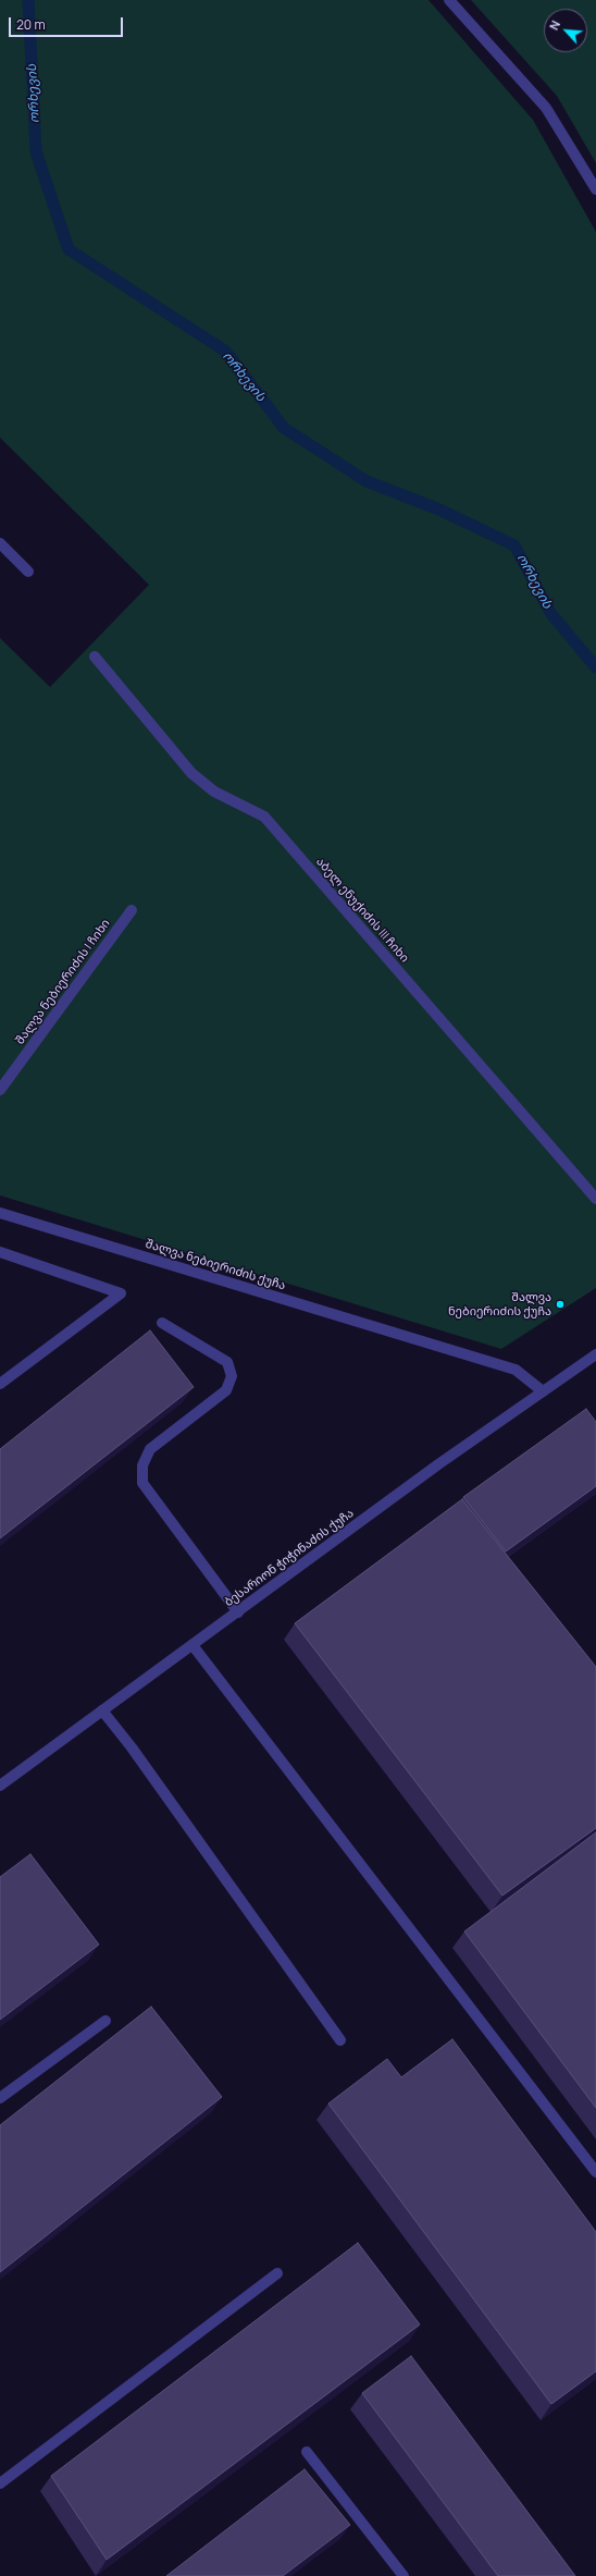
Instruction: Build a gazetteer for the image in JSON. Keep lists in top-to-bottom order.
{
  "streets": {
    "street": [
      "აბელ ენუქიძის III ჩიხი",
      "შალვა ნებიერიძის I ჩიხი",
      "შალვა ნებიერიძის ქუჩა",
      "ბესარიონ ჭიჭინაძის ქუჩა"
    ]
  },
  "crossings": [
    ["შალვა ნებიერიძის ქუჩა", "ბესარიონ ჭიჭინაძის ქუჩა"]
  ],
  "water": ["ორხევის"],
  "places": ["შალვა ნებიერიძის ქუჩა"],
  "scale_bar": "20 m",
  "north": "top left"
}
